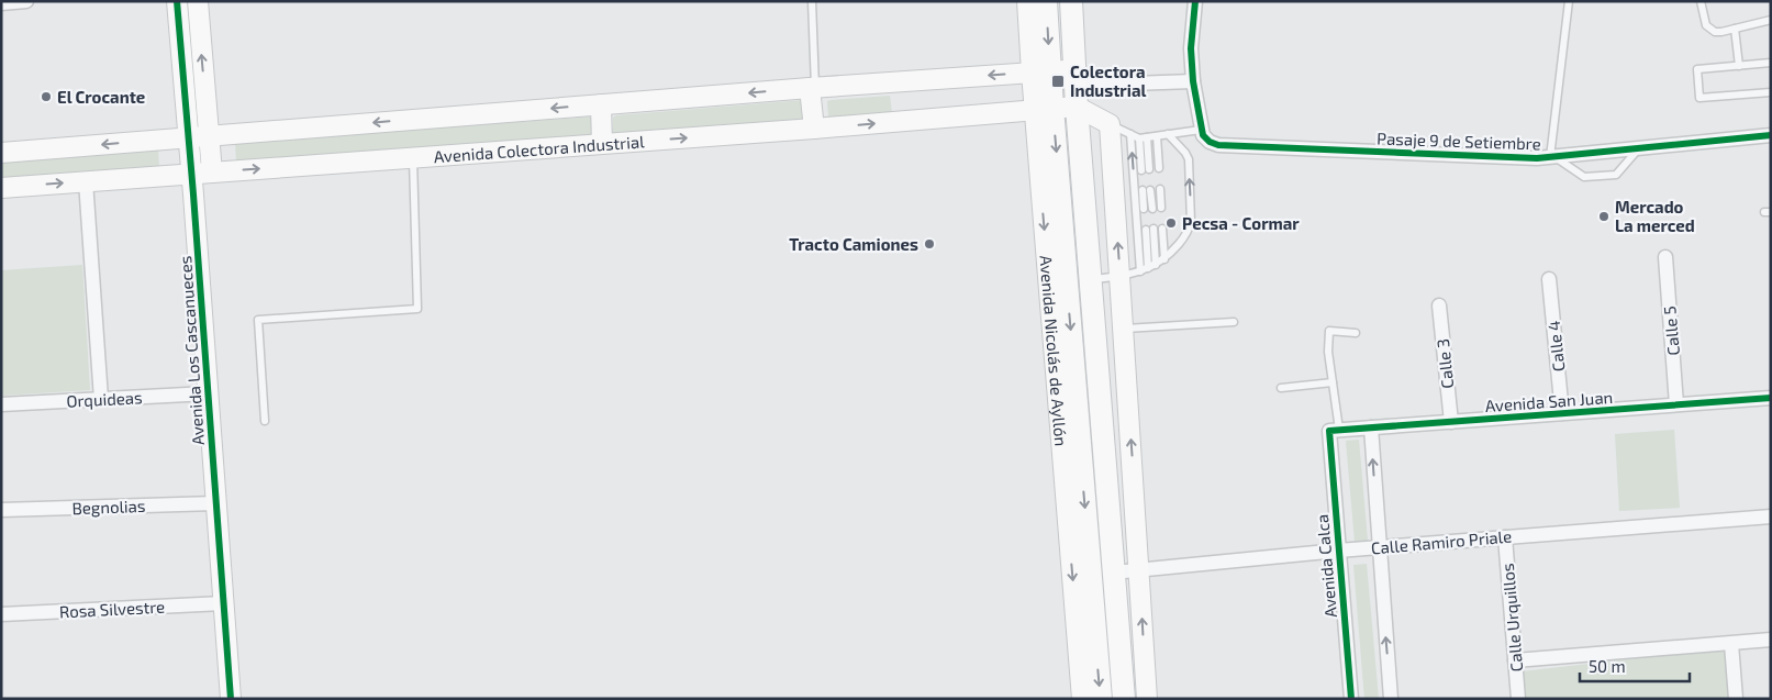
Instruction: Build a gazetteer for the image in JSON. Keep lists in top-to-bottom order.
{
  "streets": {
    "main road": ["Avenida Colectora Industrial", "Avenida Los Cascanueces", "Avenida Nicolás de Ayllón"],
    "street": [
      "Pasaje 9 de Setiembre",
      "Calle 5",
      "Calle 4",
      "Calle 3",
      "Orquideas",
      "Avenida San Juan",
      "Begnolias",
      "Calle Ramiro Priale",
      "Avenida Calca",
      "Rosa Silvestre",
      "Calle Urquillos"
    ]
  },
  "crossings": [
    ["Avenida Colectora Industrial", "Avenida Los Cascanueces"],
    ["Avenida Colectora Industrial", "Avenida Nicolás de Ayllón"],
    ["Calle 5", "Avenida San Juan"],
    ["Calle 4", "Avenida San Juan"],
    ["Avenida Los Cascanueces", "Orquideas"],
    ["Avenida Los Cascanueces", "Begnolias"],
    ["Avenida Los Cascanueces", "Rosa Silvestre"],
    ["Calle 3", "Avenida San Juan"],
    ["Avenida San Juan", "Avenida Calca"],
    ["Calle Ramiro Priale", "Avenida Calca"],
    ["Calle Ramiro Priale", "Calle Urquillos"]
  ],
  "places": {
    "transit": ["Colectora Industrial"],
    "other": [
      "El Crocante",
      "Mercado La merced",
      "Pecsa - Cormar",
      "Tracto Camiones"
    ]
  },
  "scale_bar": "50 m"
}
